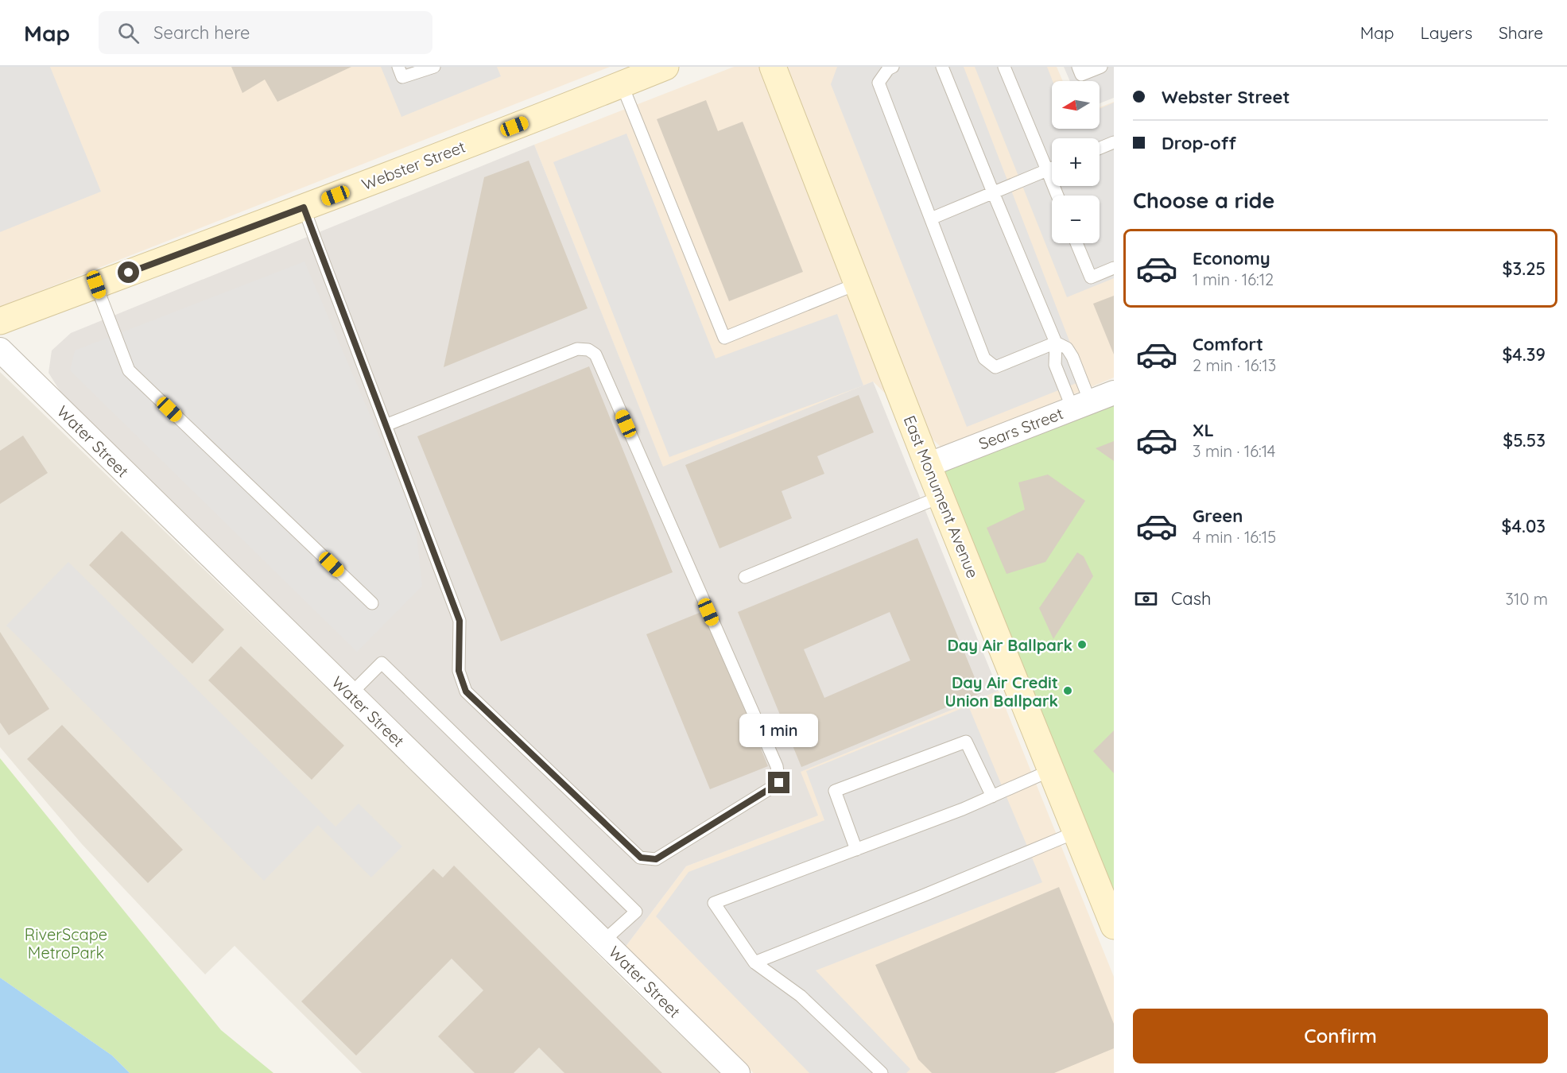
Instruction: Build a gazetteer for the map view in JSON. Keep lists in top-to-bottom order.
{
  "streets": {
    "main road": ["Webster Street", "East Monument Avenue"],
    "street": ["Sears Street", "Water Street"]
  },
  "crossings": [
    ["Sears Street", "East Monument Avenue"]
  ],
  "parks": ["RiverScape MetroPark"],
  "places": ["Day Air Ballpark", "Day Air Credit Union Ballpark"],
  "north": "left",
  "page": {
    "header": "Map",
    "search": "Search here",
    "nav": ["Map", "Layers", "Share"],
    "banner": ["Webster Street", "Drop-off"],
    "map_buttons": ["+", "−"],
    "heading": "Choose a ride",
    "list": [
      {
        "name": "Economy",
        "note": "1 min · 16:12",
        "value": "$3.25"
      },
      {
        "name": "Comfort",
        "note": "2 min · 16:13",
        "value": "$4.39"
      },
      {
        "name": "XL",
        "note": "3 min · 16:14",
        "value": "$5.53"
      },
      {
        "name": "Green",
        "note": "4 min · 16:15",
        "value": "$4.03"
      }
    ],
    "pay": ["Cash", "310 m"],
    "bubble": "1 min",
    "buttons": "Confirm"
  }
}
